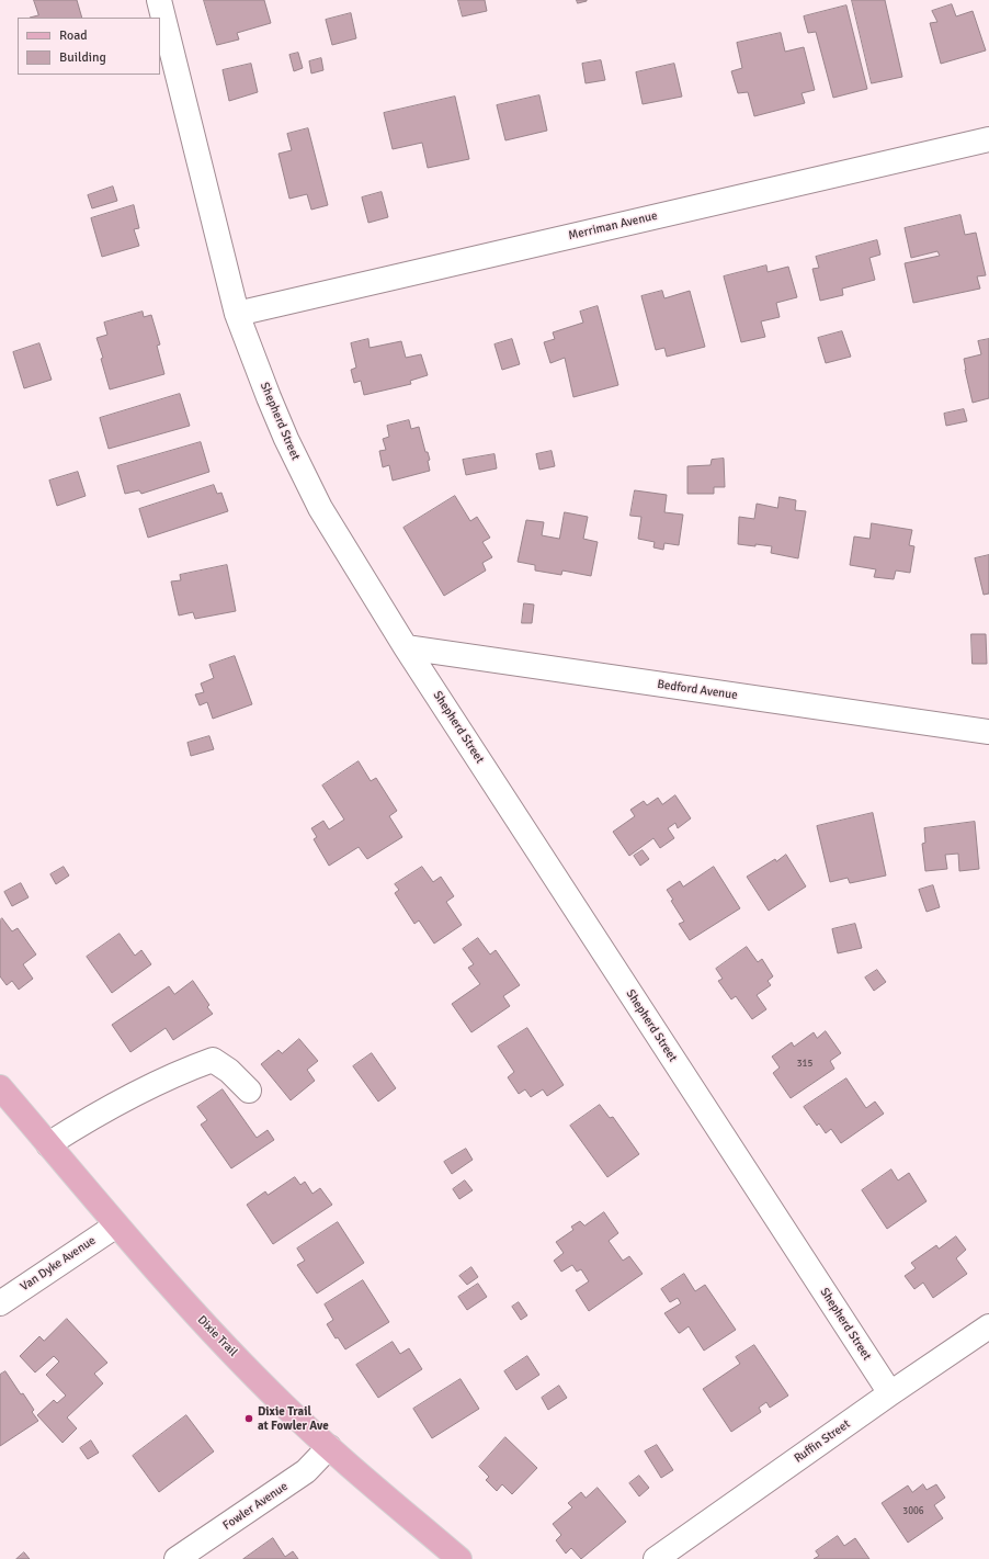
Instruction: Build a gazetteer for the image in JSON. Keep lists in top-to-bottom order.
{
  "streets": {
    "main road": ["Dixie Trail"],
    "street": [
      "Merriman Avenue",
      "Shepherd Street",
      "Bedford Avenue",
      "Van Dyke Avenue",
      "Ruffin Street",
      "Fowler Avenue"
    ]
  },
  "crossings": [
    ["Merriman Avenue", "Shepherd Street"],
    ["Shepherd Street", "Bedford Avenue"],
    ["Shepherd Street", "Ruffin Street"],
    ["Van Dyke Avenue", "Dixie Trail"],
    ["Dixie Trail", "Fowler Avenue"]
  ],
  "places": ["Dixie Trail at Fowler Ave"],
  "house_numbers": ["315", "3006"],
  "legend": ["Road", "Building"]
}
